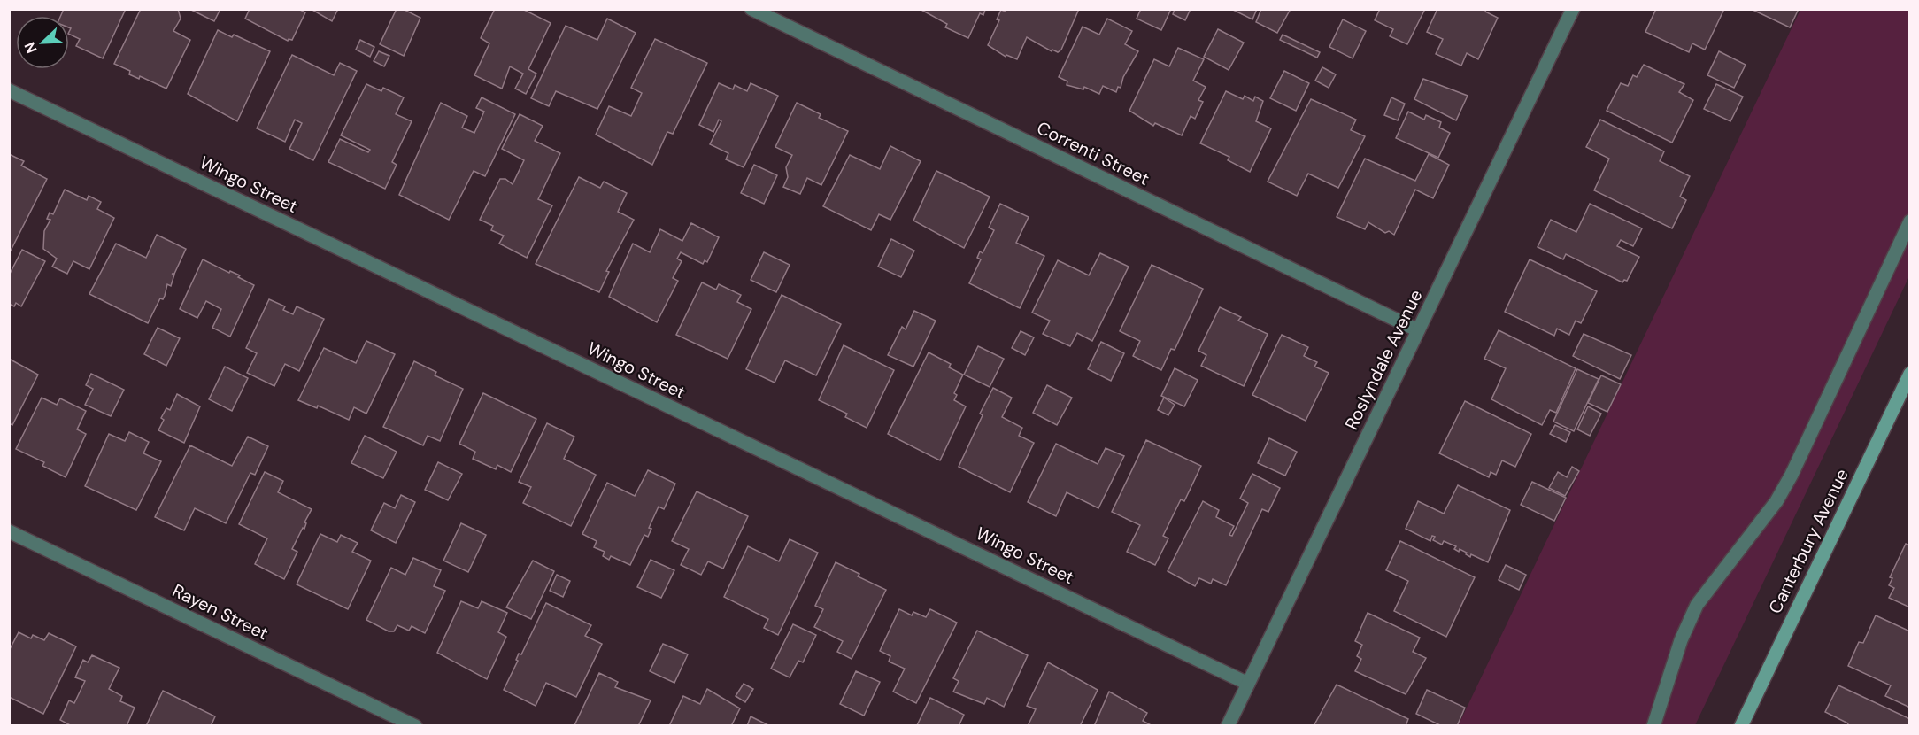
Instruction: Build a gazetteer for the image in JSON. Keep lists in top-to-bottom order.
{
  "streets": {
    "street": [
      "Correnti Street",
      "Wingo Street",
      "Roslyndale Avenue",
      "Canterbury Avenue",
      "Rayen Street"
    ]
  },
  "crossings": [
    ["Correnti Street", "Roslyndale Avenue"],
    ["Wingo Street", "Roslyndale Avenue"]
  ],
  "north": "bottom left"
}
